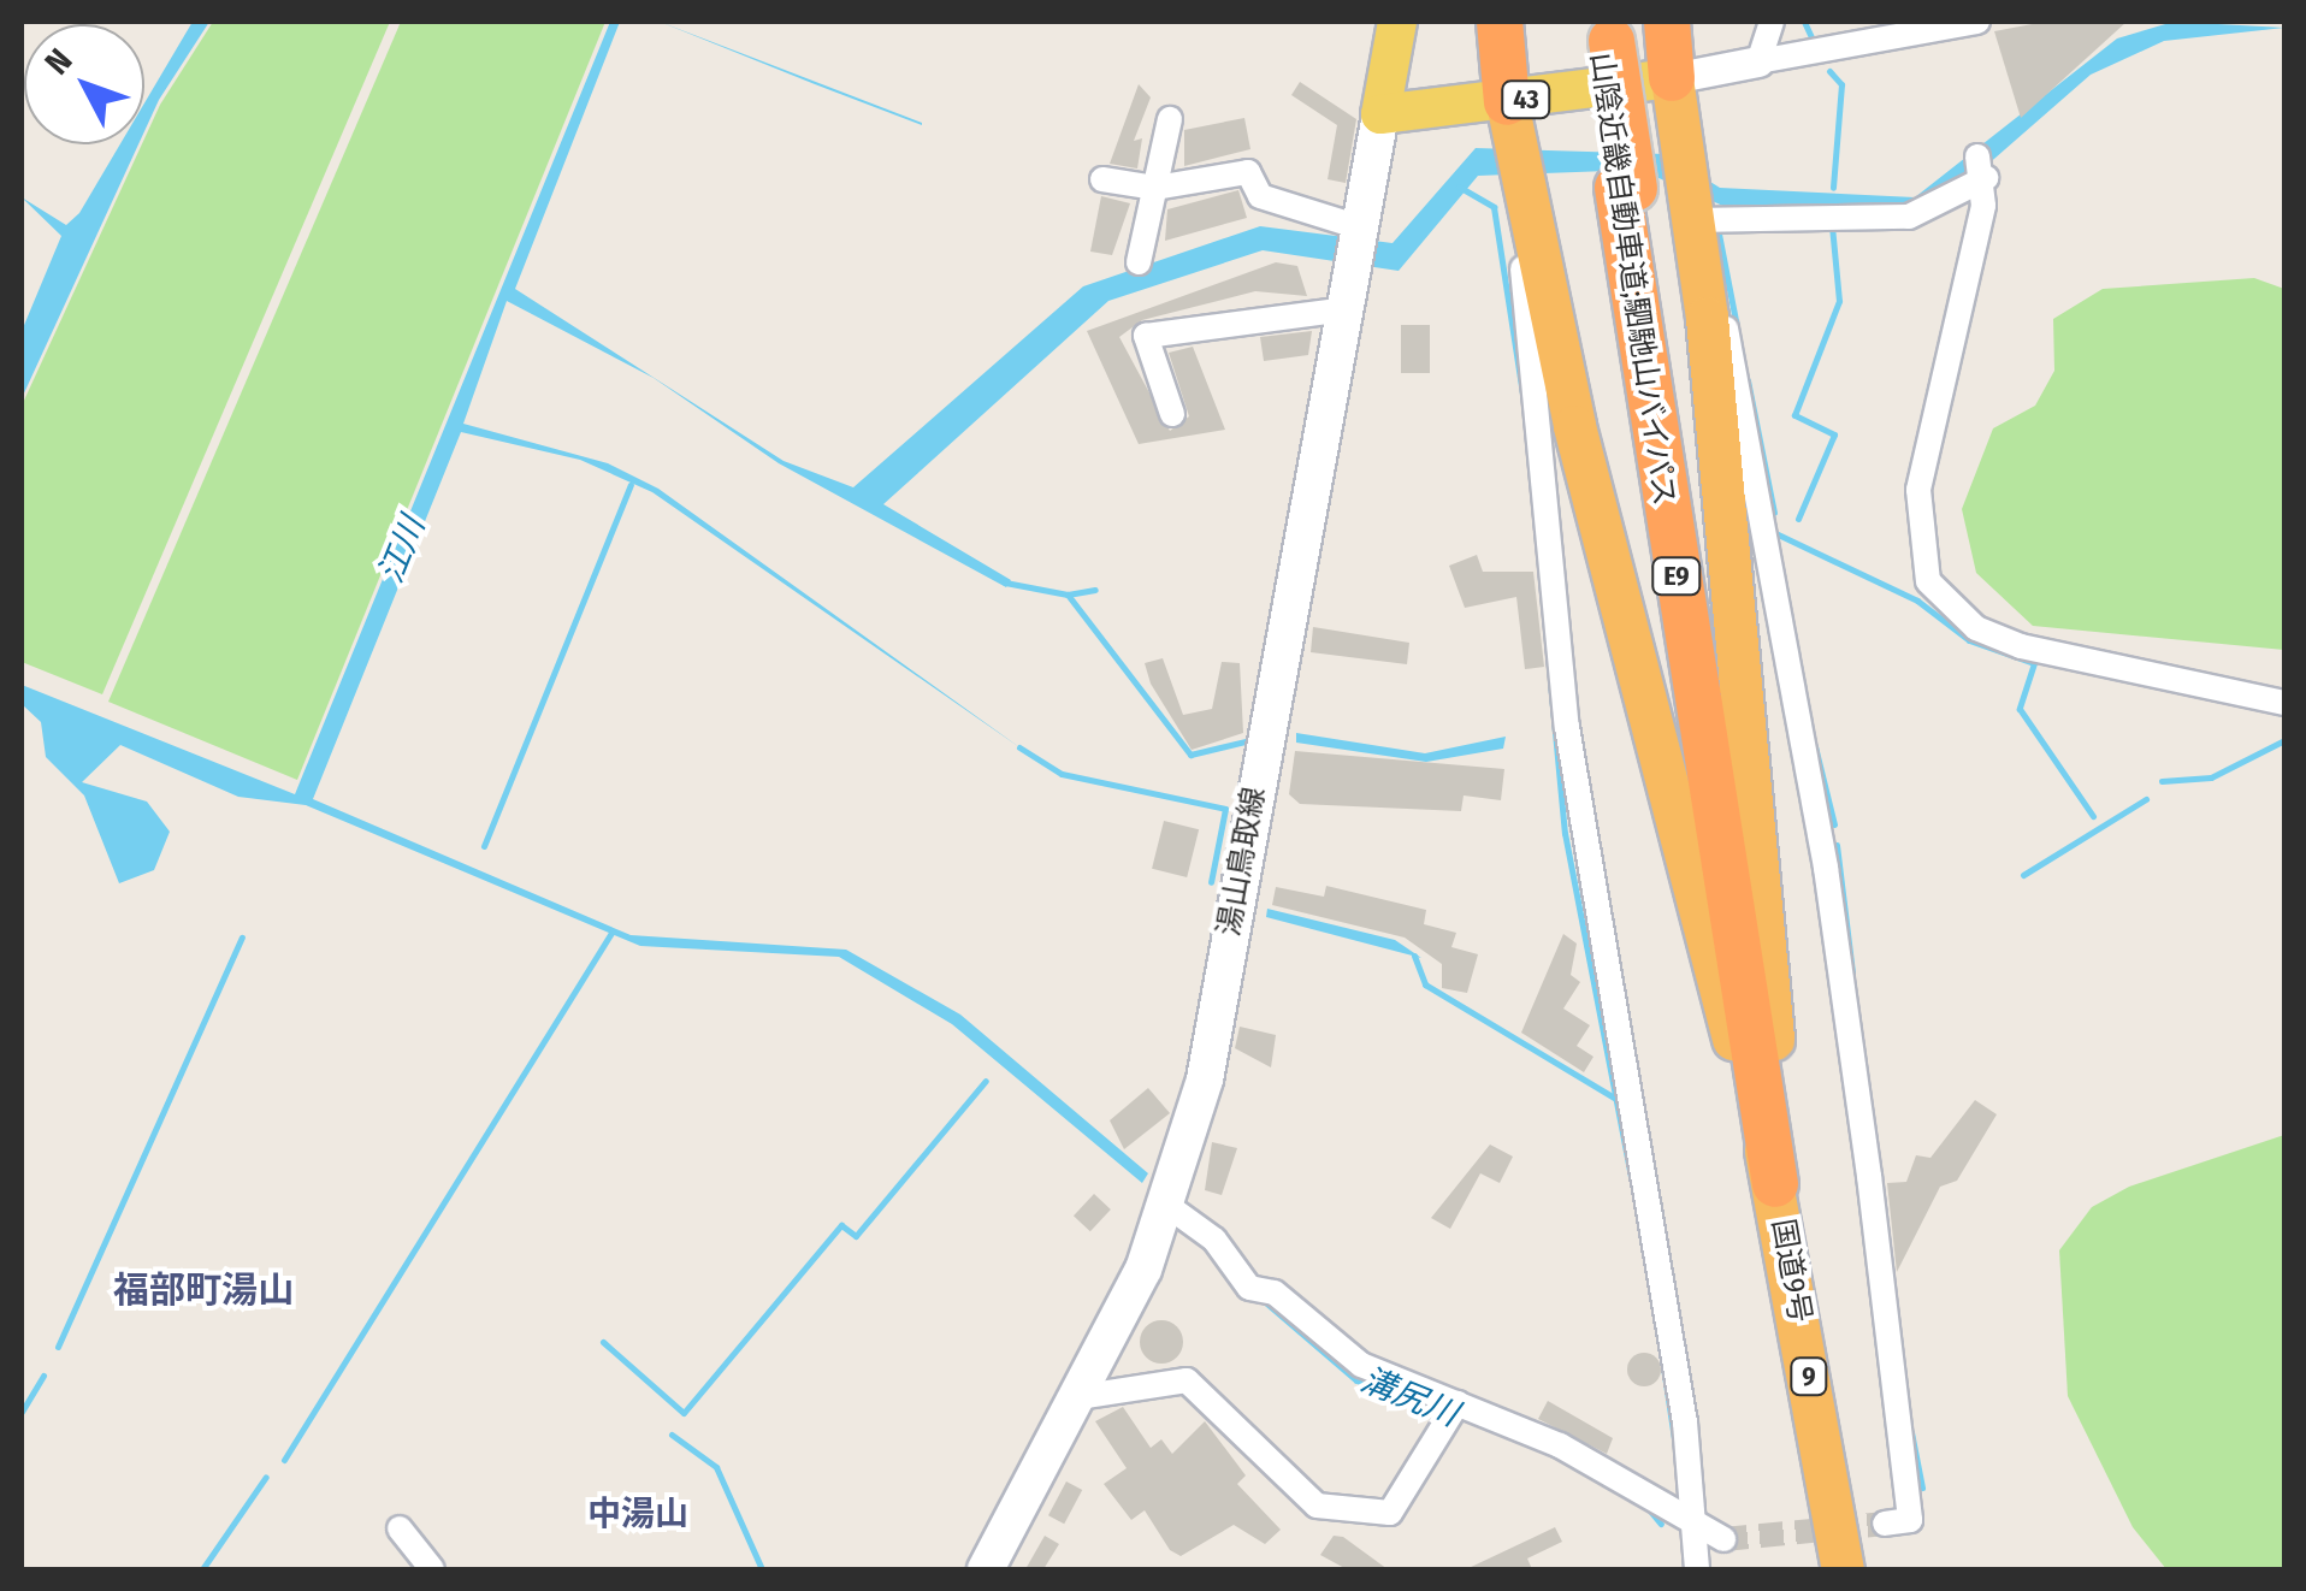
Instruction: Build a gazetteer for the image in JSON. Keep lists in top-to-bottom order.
{
  "streets": {
    "highway": [
      "山陰近畿自動車道;駟馳山バイパス",
      "E9",
      "国道9号",
      "9"
    ],
    "main road": ["43", "湯山鳥取線"]
  },
  "crossings": [
    ["43", "湯山鳥取線"],
    ["山陰近畿自動車道;駟馳山バイパス", "国道9号"]
  ],
  "districts": ["福部町湯山", "中湯山"],
  "water": ["江川", "溝尻川"],
  "north": "top left"
}
